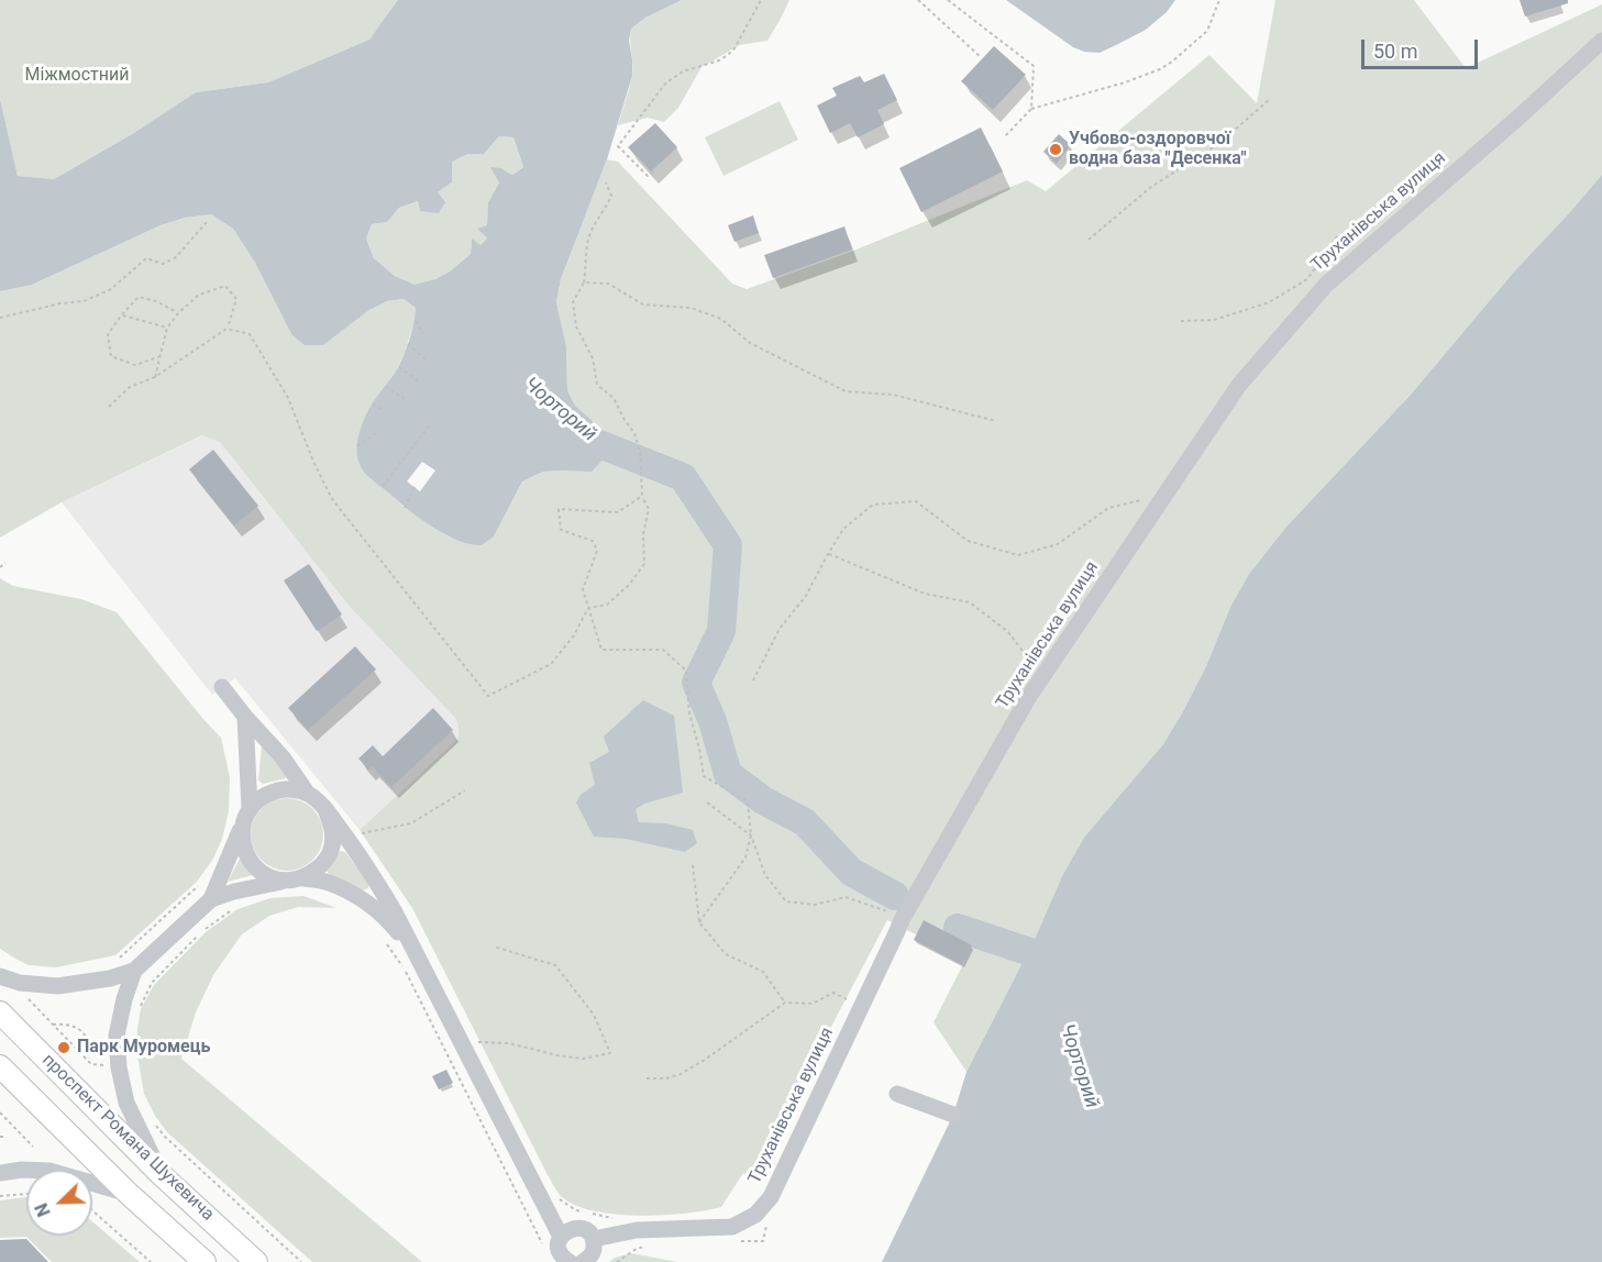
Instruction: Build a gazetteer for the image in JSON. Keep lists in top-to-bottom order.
{
  "streets": {
    "main road": ["проспект Романа Шухевича"],
    "street": ["Труханівська вулиця"]
  },
  "water": ["Чорторий"],
  "parks": ["Міжмостний"],
  "places": ["Учбово-оздоровчої водна база \"Десенка\"", "Парк Муромець"],
  "scale_bar": "50 m",
  "north": "bottom left"
}
